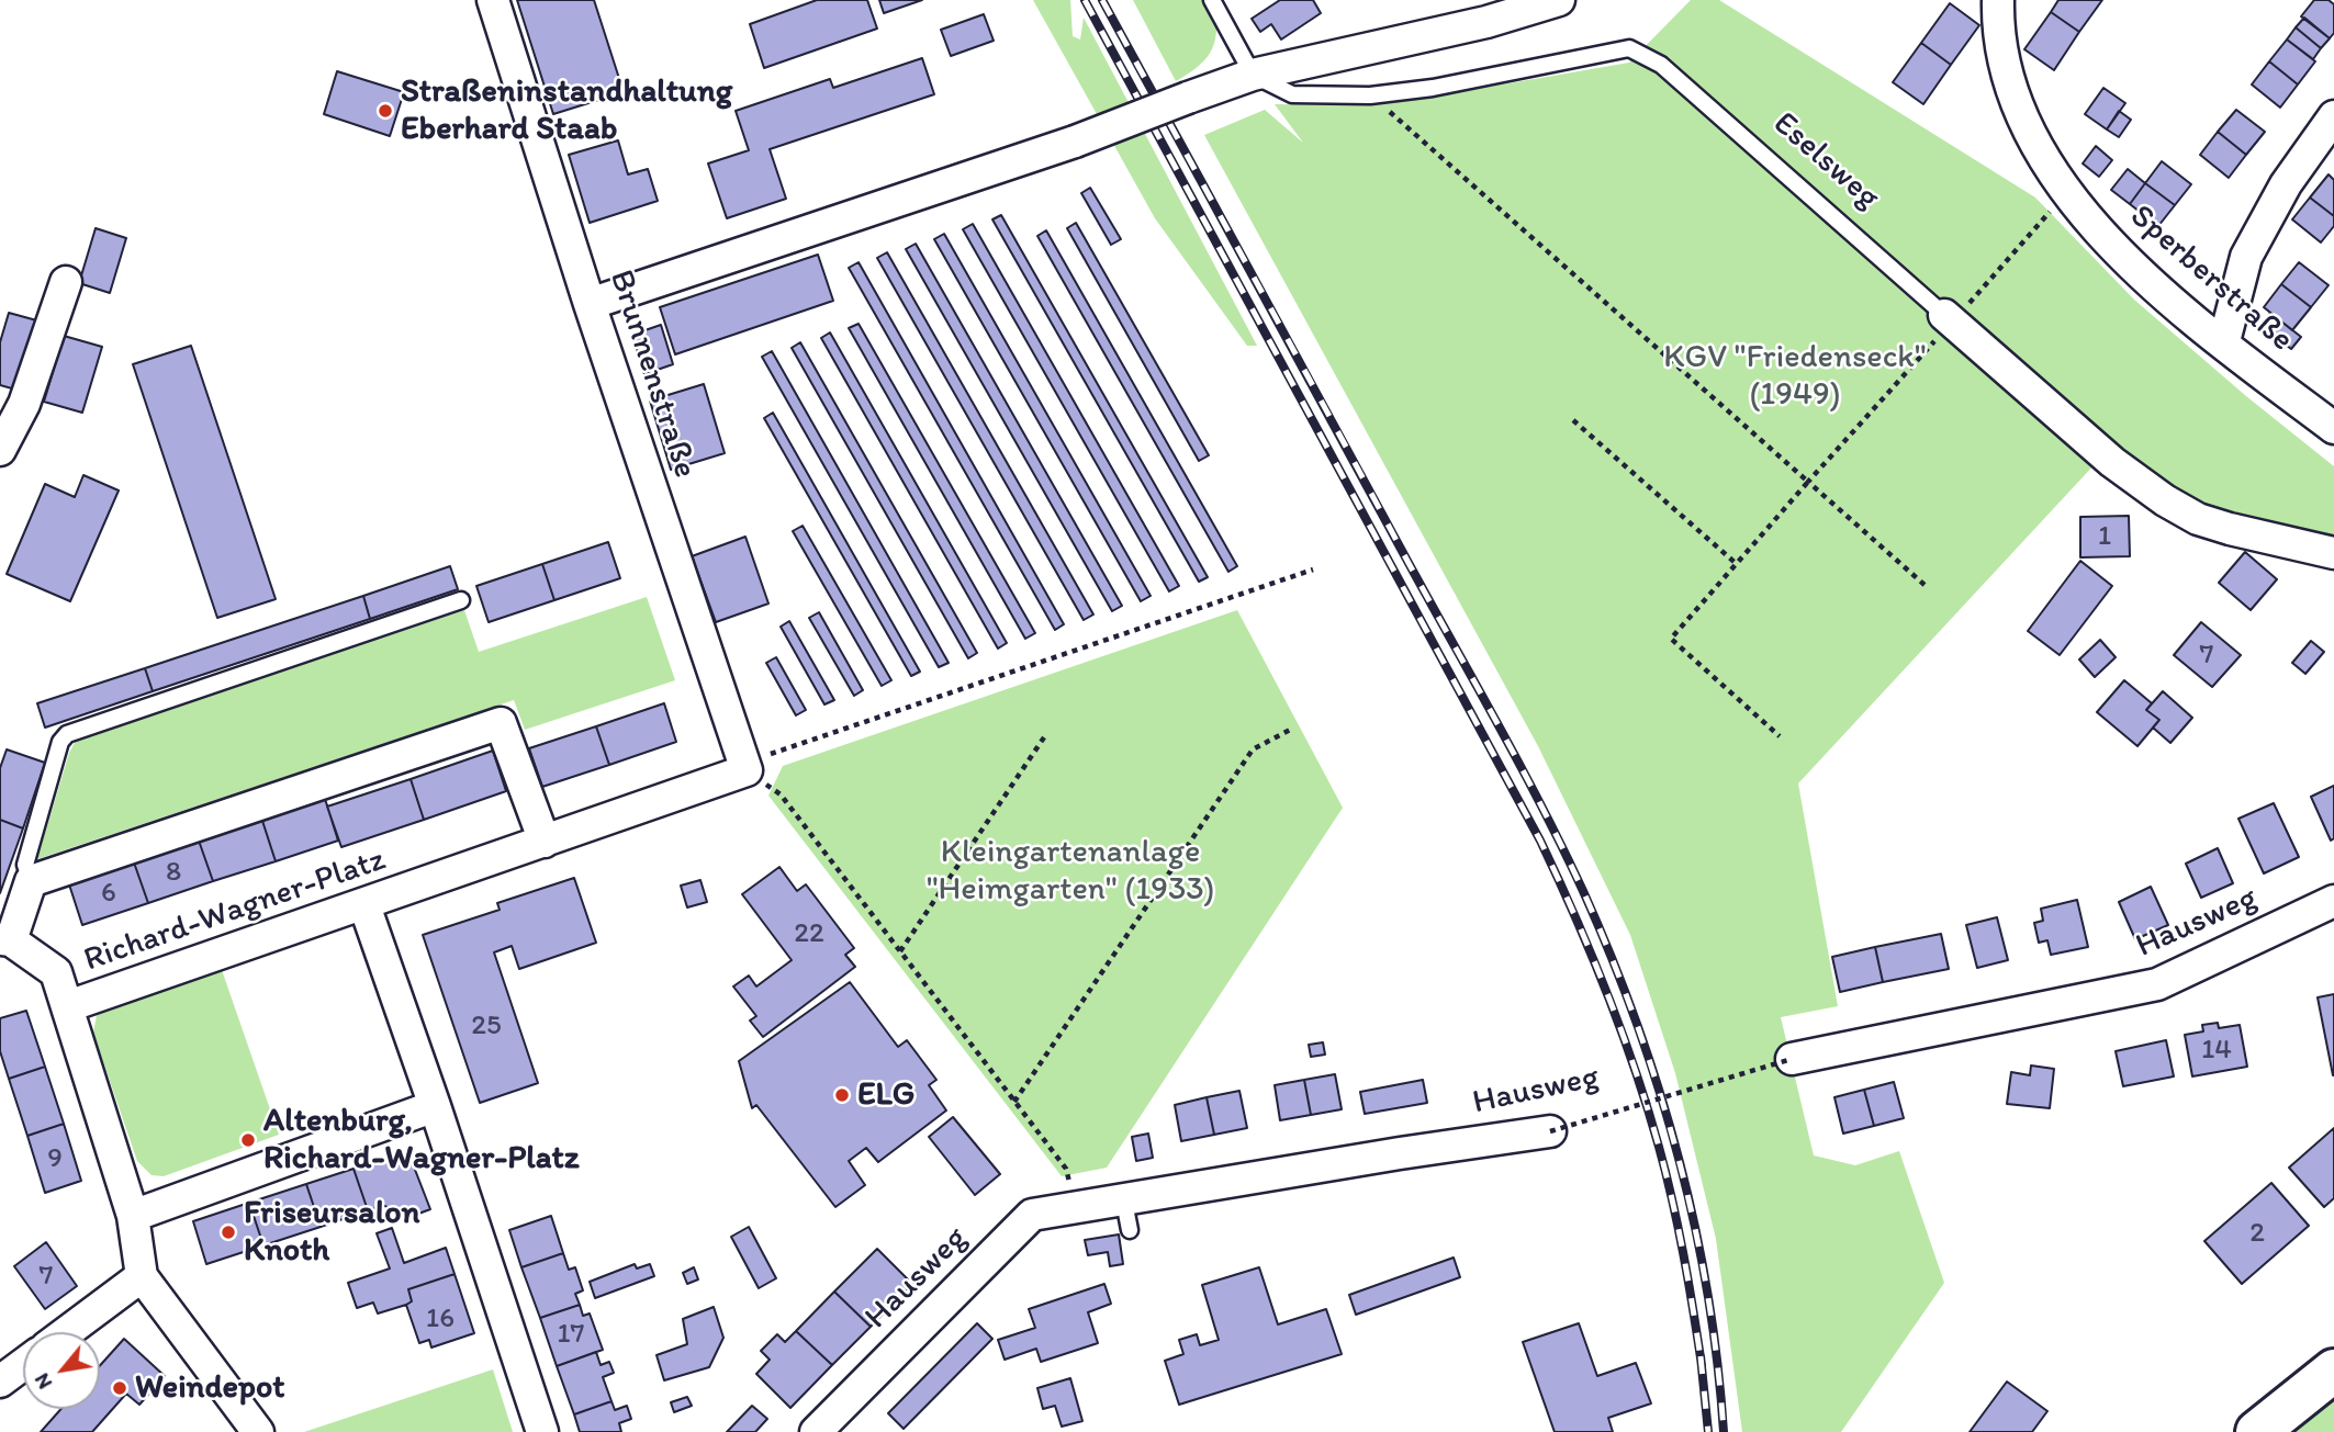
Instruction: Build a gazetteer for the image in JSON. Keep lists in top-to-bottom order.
{
  "streets": {
    "street": [
      "Eselsweg",
      "Sperberstraße",
      "Brunnenstraße",
      "Richard-Wagner-Platz",
      "Hausweg"
    ]
  },
  "crossings": [
    ["Brunnenstraße", "Richard-Wagner-Platz"]
  ],
  "parks": ["KGV \"Friedenseck\" (1949)", "Kleingartenanlage \"Heimgarten\" (1933)"],
  "places": [
    "Straßeninstandhaltung Eberhard Staab",
    "ELG",
    "Altenburg, Richard-Wagner-Platz",
    "Friseursalon Knoth",
    "Weindepot"
  ],
  "house_numbers": [
    "1",
    "7",
    "8",
    "6",
    "22",
    "25",
    "14",
    "9",
    "2",
    "7",
    "16",
    "17"
  ],
  "north": "bottom left"
}
